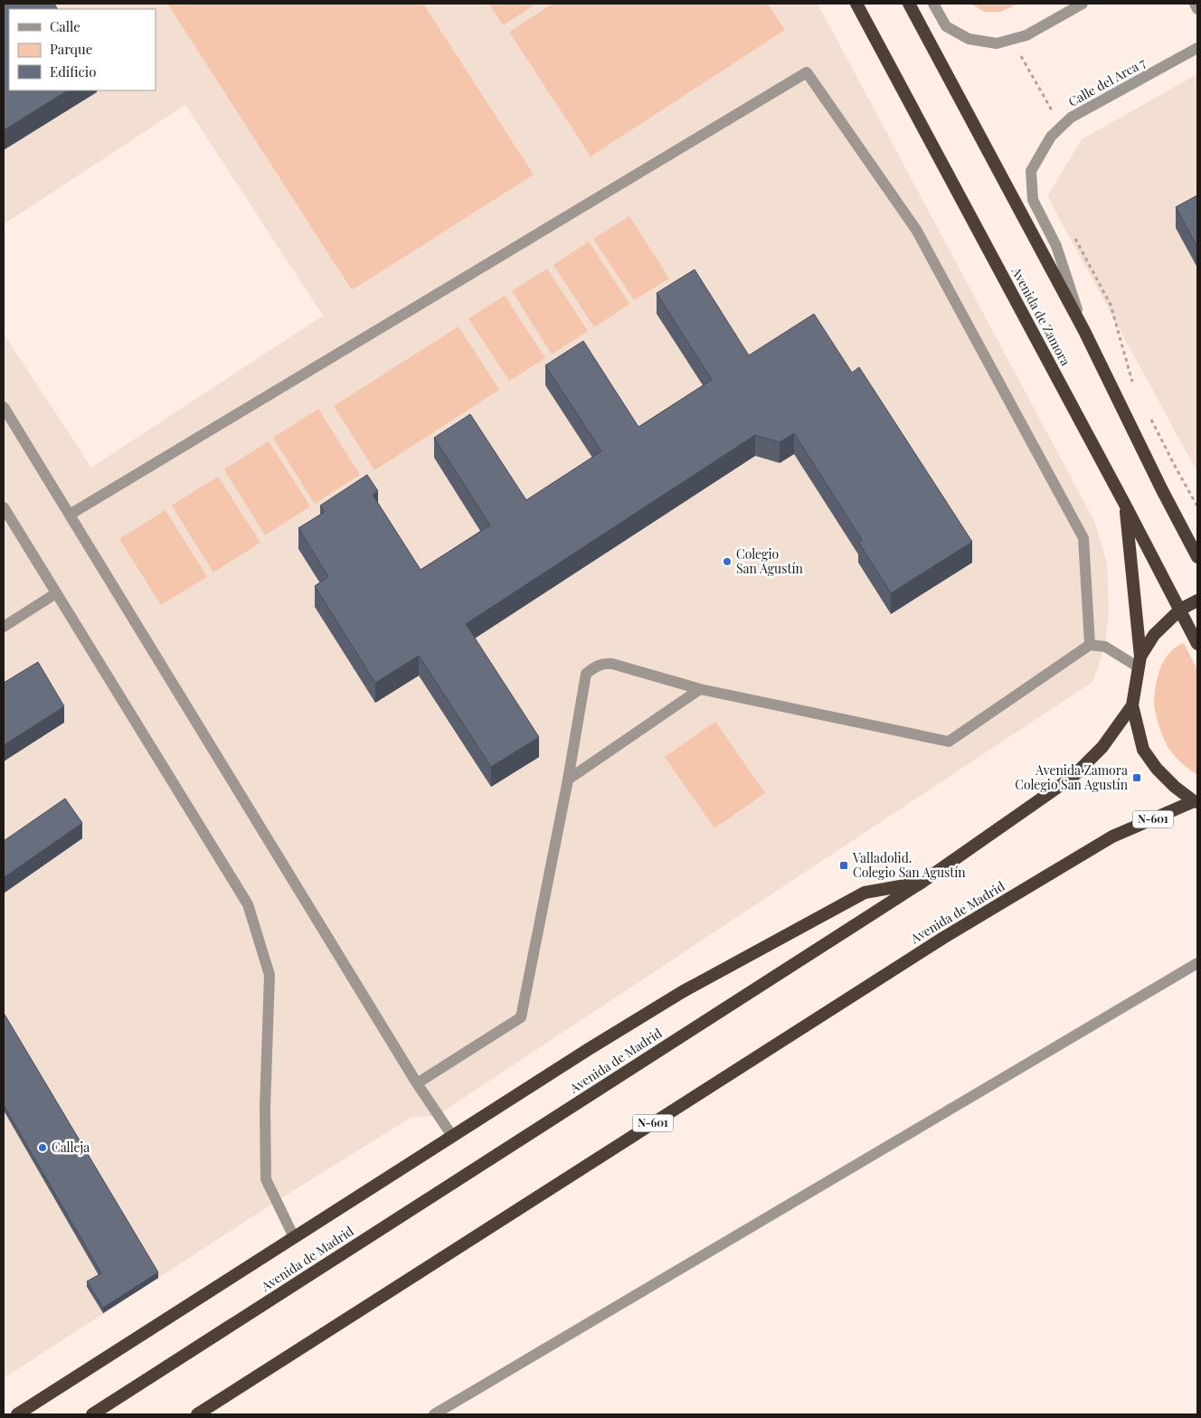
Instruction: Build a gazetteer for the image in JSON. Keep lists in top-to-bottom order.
{
  "streets": {
    "highway": ["Avenida de Zamora", "N-601", "Avenida de Madrid"],
    "street": ["Calle del Arca 7"]
  },
  "places": {
    "other": ["Colegio San Agustín", "Calleja"],
    "transit": ["Avenida Zamora Colegio San Agustín", "Valladolid. Colegio San Agustín"]
  },
  "legend": ["Calle", "Parque", "Edificio"]
}
